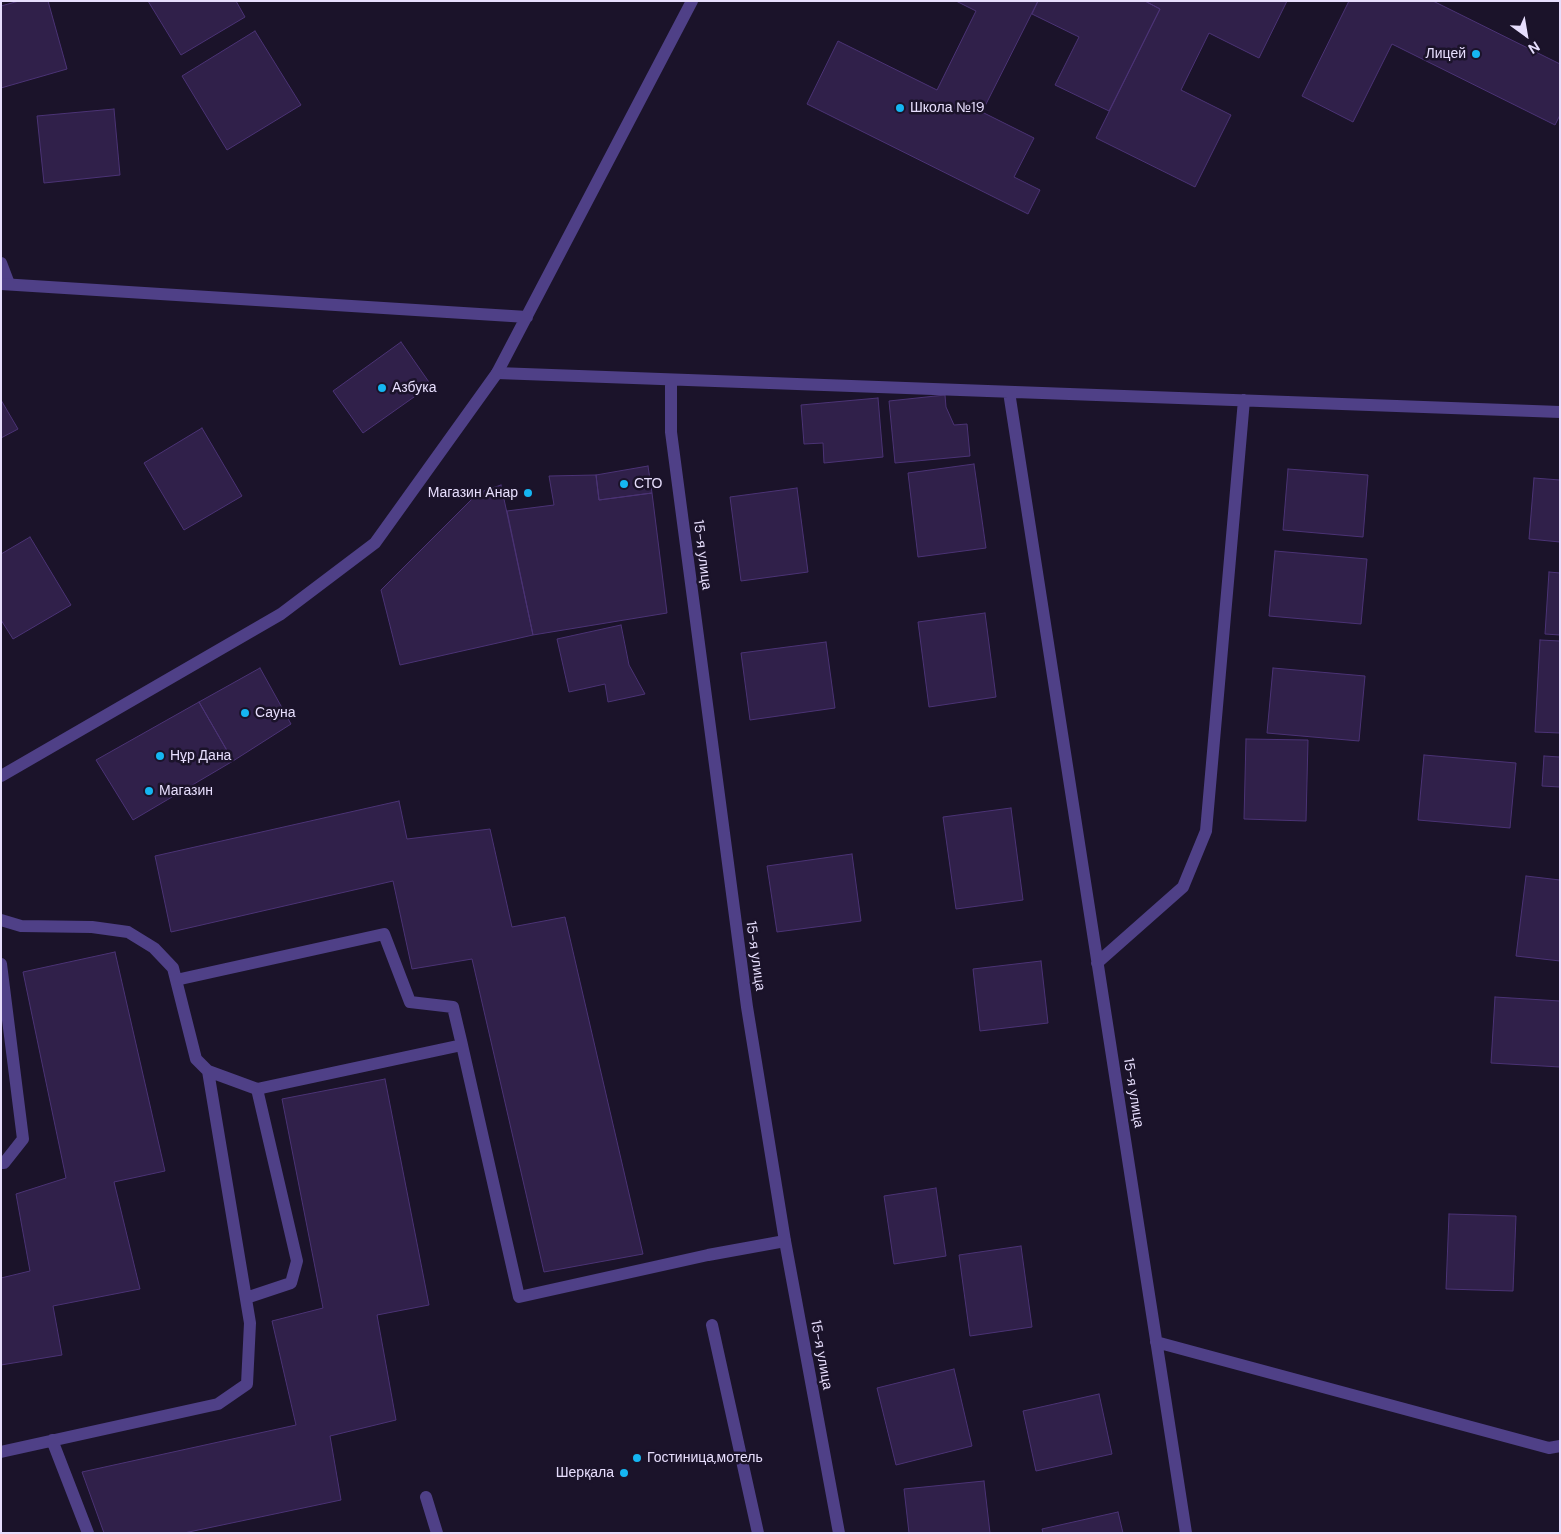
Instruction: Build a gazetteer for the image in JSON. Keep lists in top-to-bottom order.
{
  "streets": {
    "street": ["15-я улица"]
  },
  "places": [
    "Лицей",
    "Школа №19",
    "Азбука",
    "СТО",
    "Магазин Анар",
    "Сауна",
    "Нұр Дана",
    "Магазин",
    "Гостиница,мотель",
    "Шерқала"
  ],
  "north": "bottom right"
}
